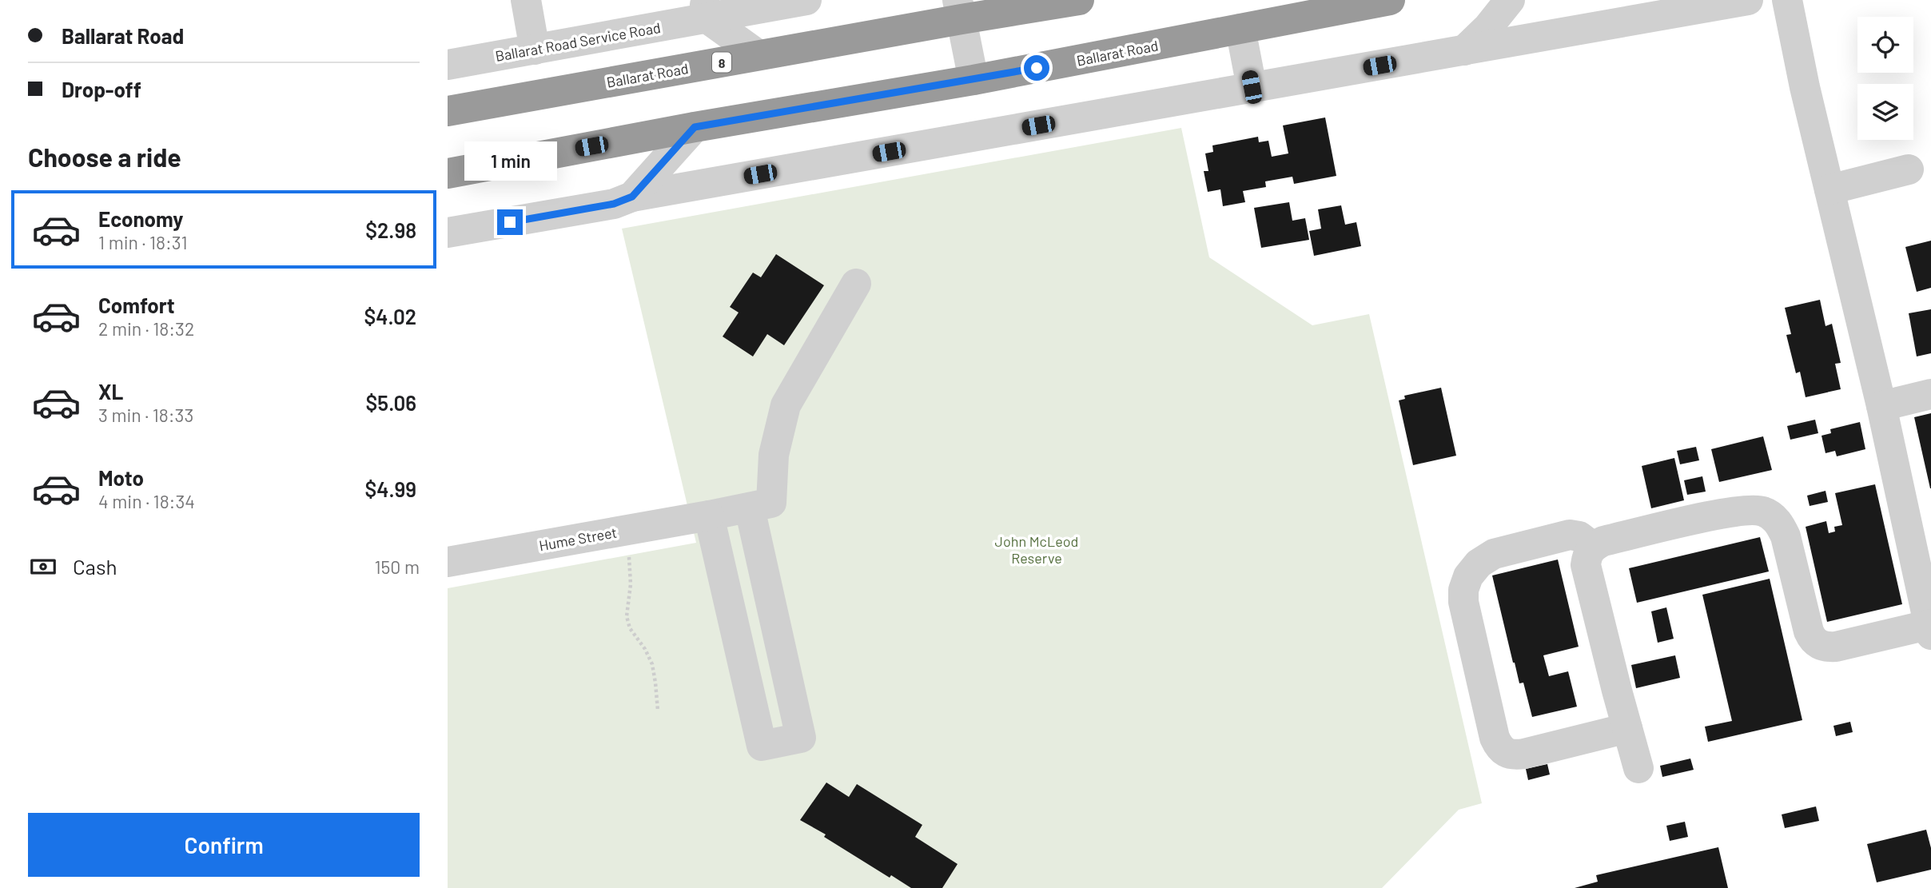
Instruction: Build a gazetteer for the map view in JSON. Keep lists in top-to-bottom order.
{
  "streets": {
    "highway": ["Ballarat Road", "8"],
    "street": ["Ballarat Road Service Road", "Hume Street"]
  },
  "parks": ["John McLeod Reserve"],
  "page": {
    "banner": ["Ballarat Road", "Drop-off"],
    "heading": "Choose a ride",
    "bubble": "1 min",
    "list": [
      {
        "name": "Economy",
        "note": "1 min · 18:31",
        "value": "$2.98"
      },
      {
        "name": "Comfort",
        "note": "2 min · 18:32",
        "value": "$4.02"
      },
      {
        "name": "XL",
        "note": "3 min · 18:33",
        "value": "$5.06"
      },
      {
        "name": "Moto",
        "note": "4 min · 18:34",
        "value": "$4.99"
      }
    ],
    "pay": ["Cash", "150 m"],
    "buttons": "Confirm"
  }
}
